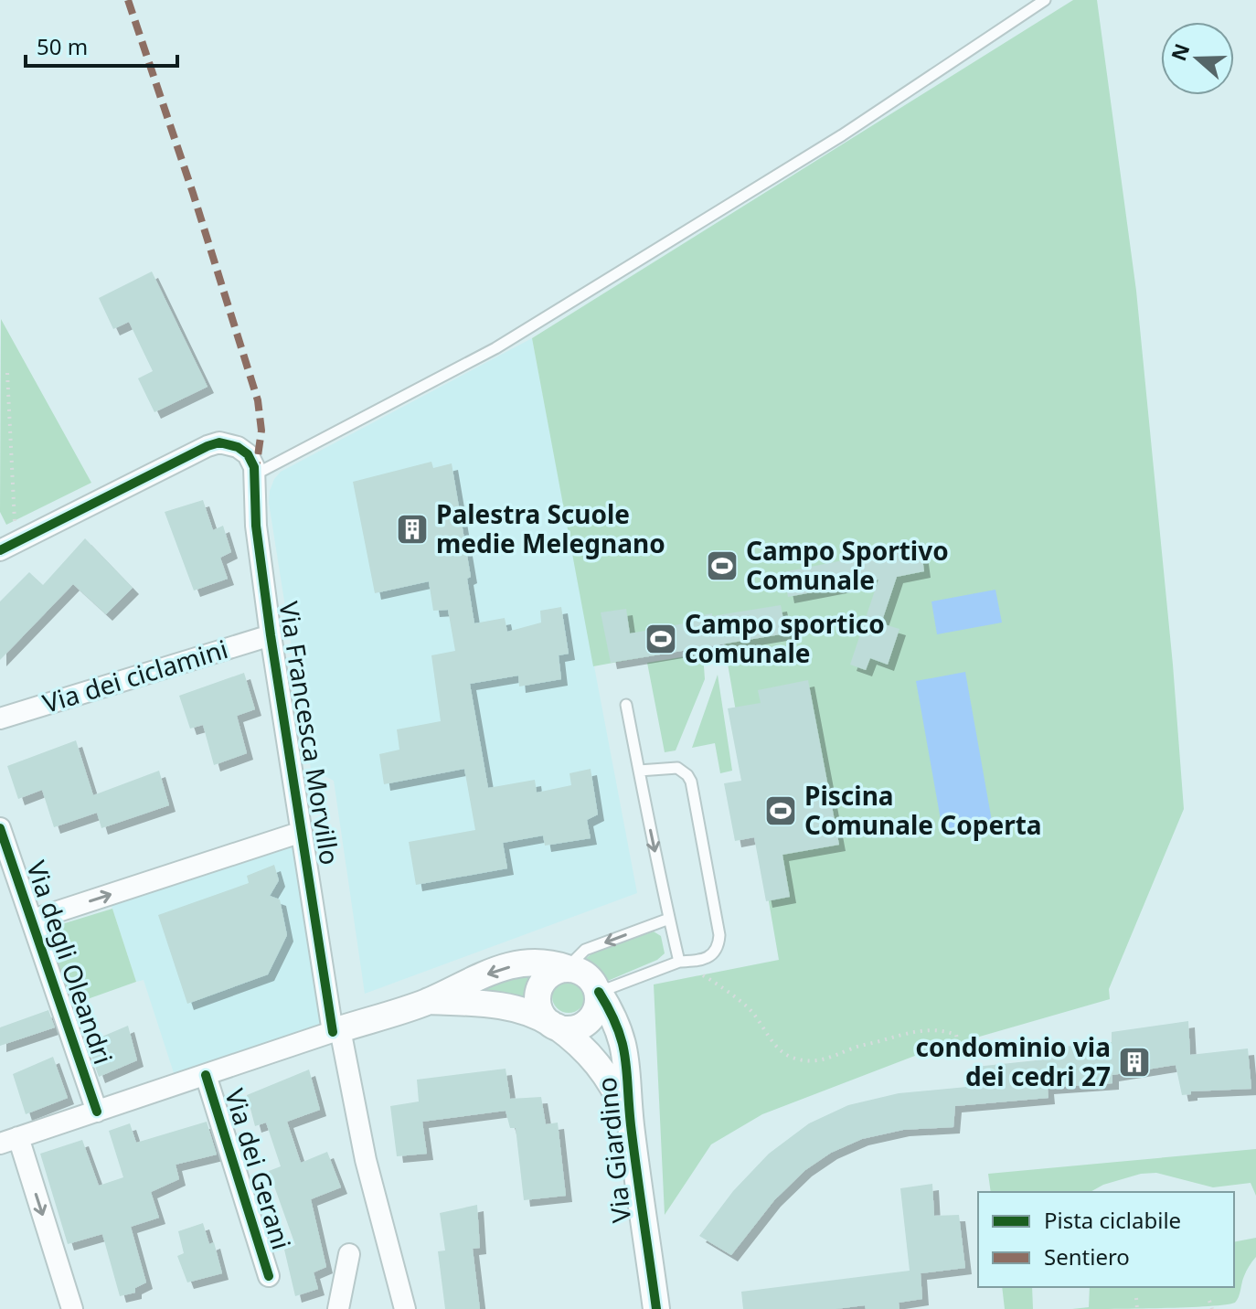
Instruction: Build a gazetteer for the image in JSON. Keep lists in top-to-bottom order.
{
  "streets": {
    "street": [
      "Via dei ciclamini",
      "Via Francesca Morvillo",
      "Via degli Oleandri",
      "Via Giardino",
      "Via dei Gerani"
    ]
  },
  "crossings": [
    ["Via dei ciclamini", "Via Francesca Morvillo"],
    ["Via Francesca Morvillo", "Via Giardino"],
    ["Via degli Oleandri", "Via Giardino"],
    ["Via Giardino", "Via dei Gerani"]
  ],
  "places": {
    "building": ["Palestra Scuole medie Melegnano", "condominio via dei cedri 27"],
    "sports": ["Campo Sportivo Comunale", "Campo sportico comunale", "Piscina Comunale Coperta"]
  },
  "legend": ["Pista ciclabile", "Sentiero"],
  "scale_bar": "50 m",
  "north": "left"
}
